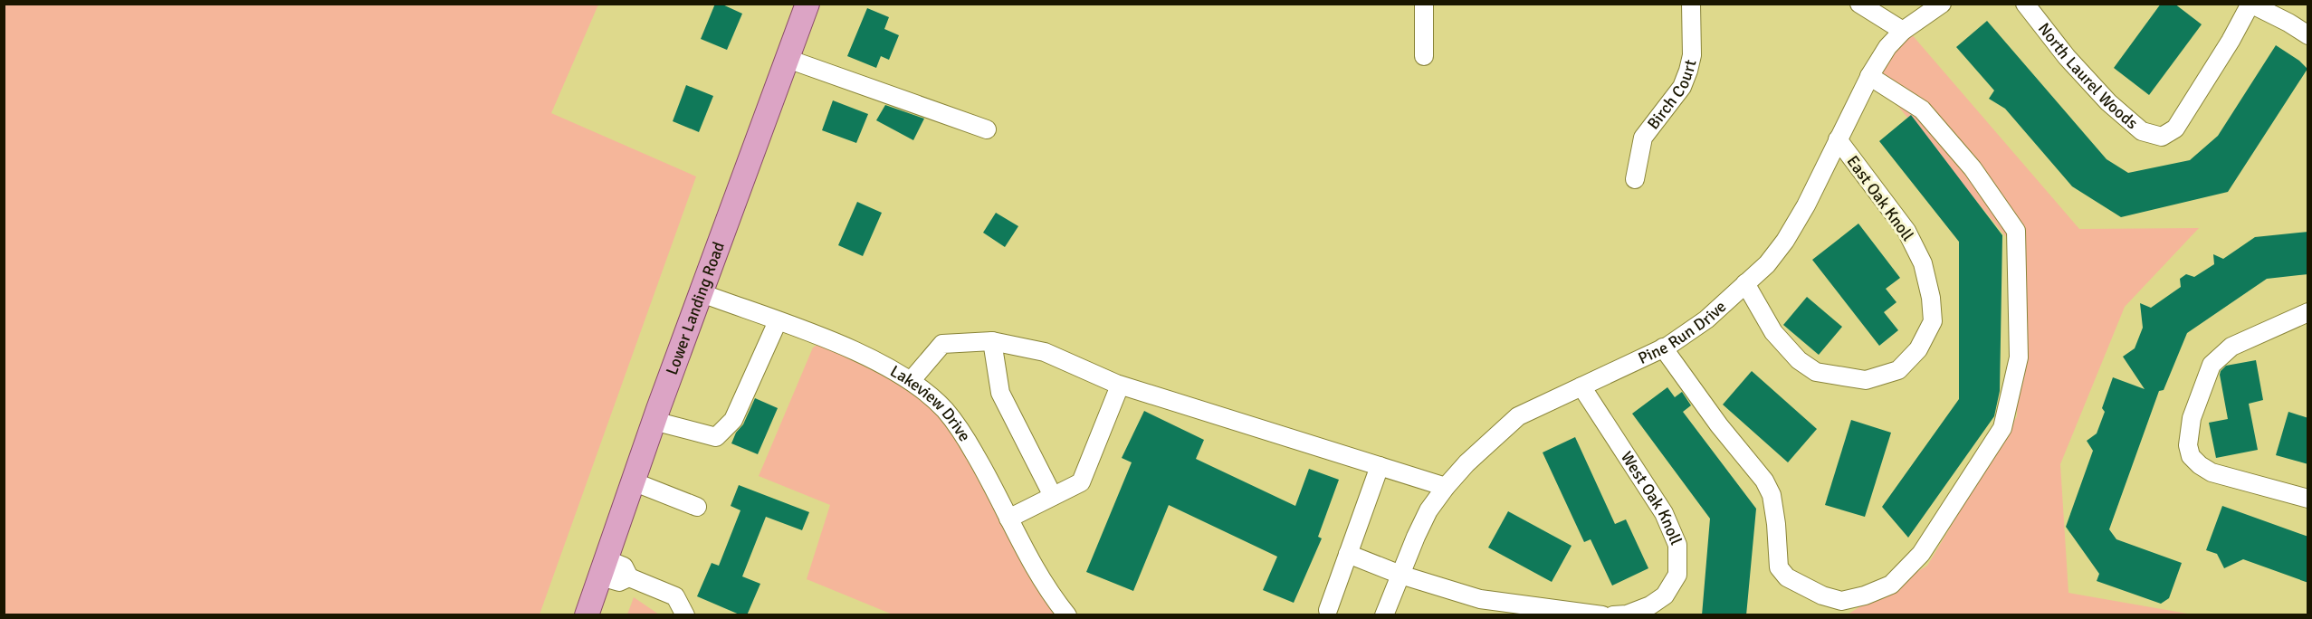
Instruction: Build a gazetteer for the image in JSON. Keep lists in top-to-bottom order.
{
  "streets": {
    "main road": ["Lower Landing Road"],
    "street": [
      "North Laurel Woods",
      "Birch Court",
      "East Oak Knoll",
      "Pine Run Drive",
      "Lakeview Drive",
      "West Oak Knoll"
    ]
  },
  "crossings": [
    ["East Oak Knoll", "Pine Run Drive"],
    ["Lower Landing Road", "Lakeview Drive"],
    ["Pine Run Drive", "West Oak Knoll"]
  ]
}
